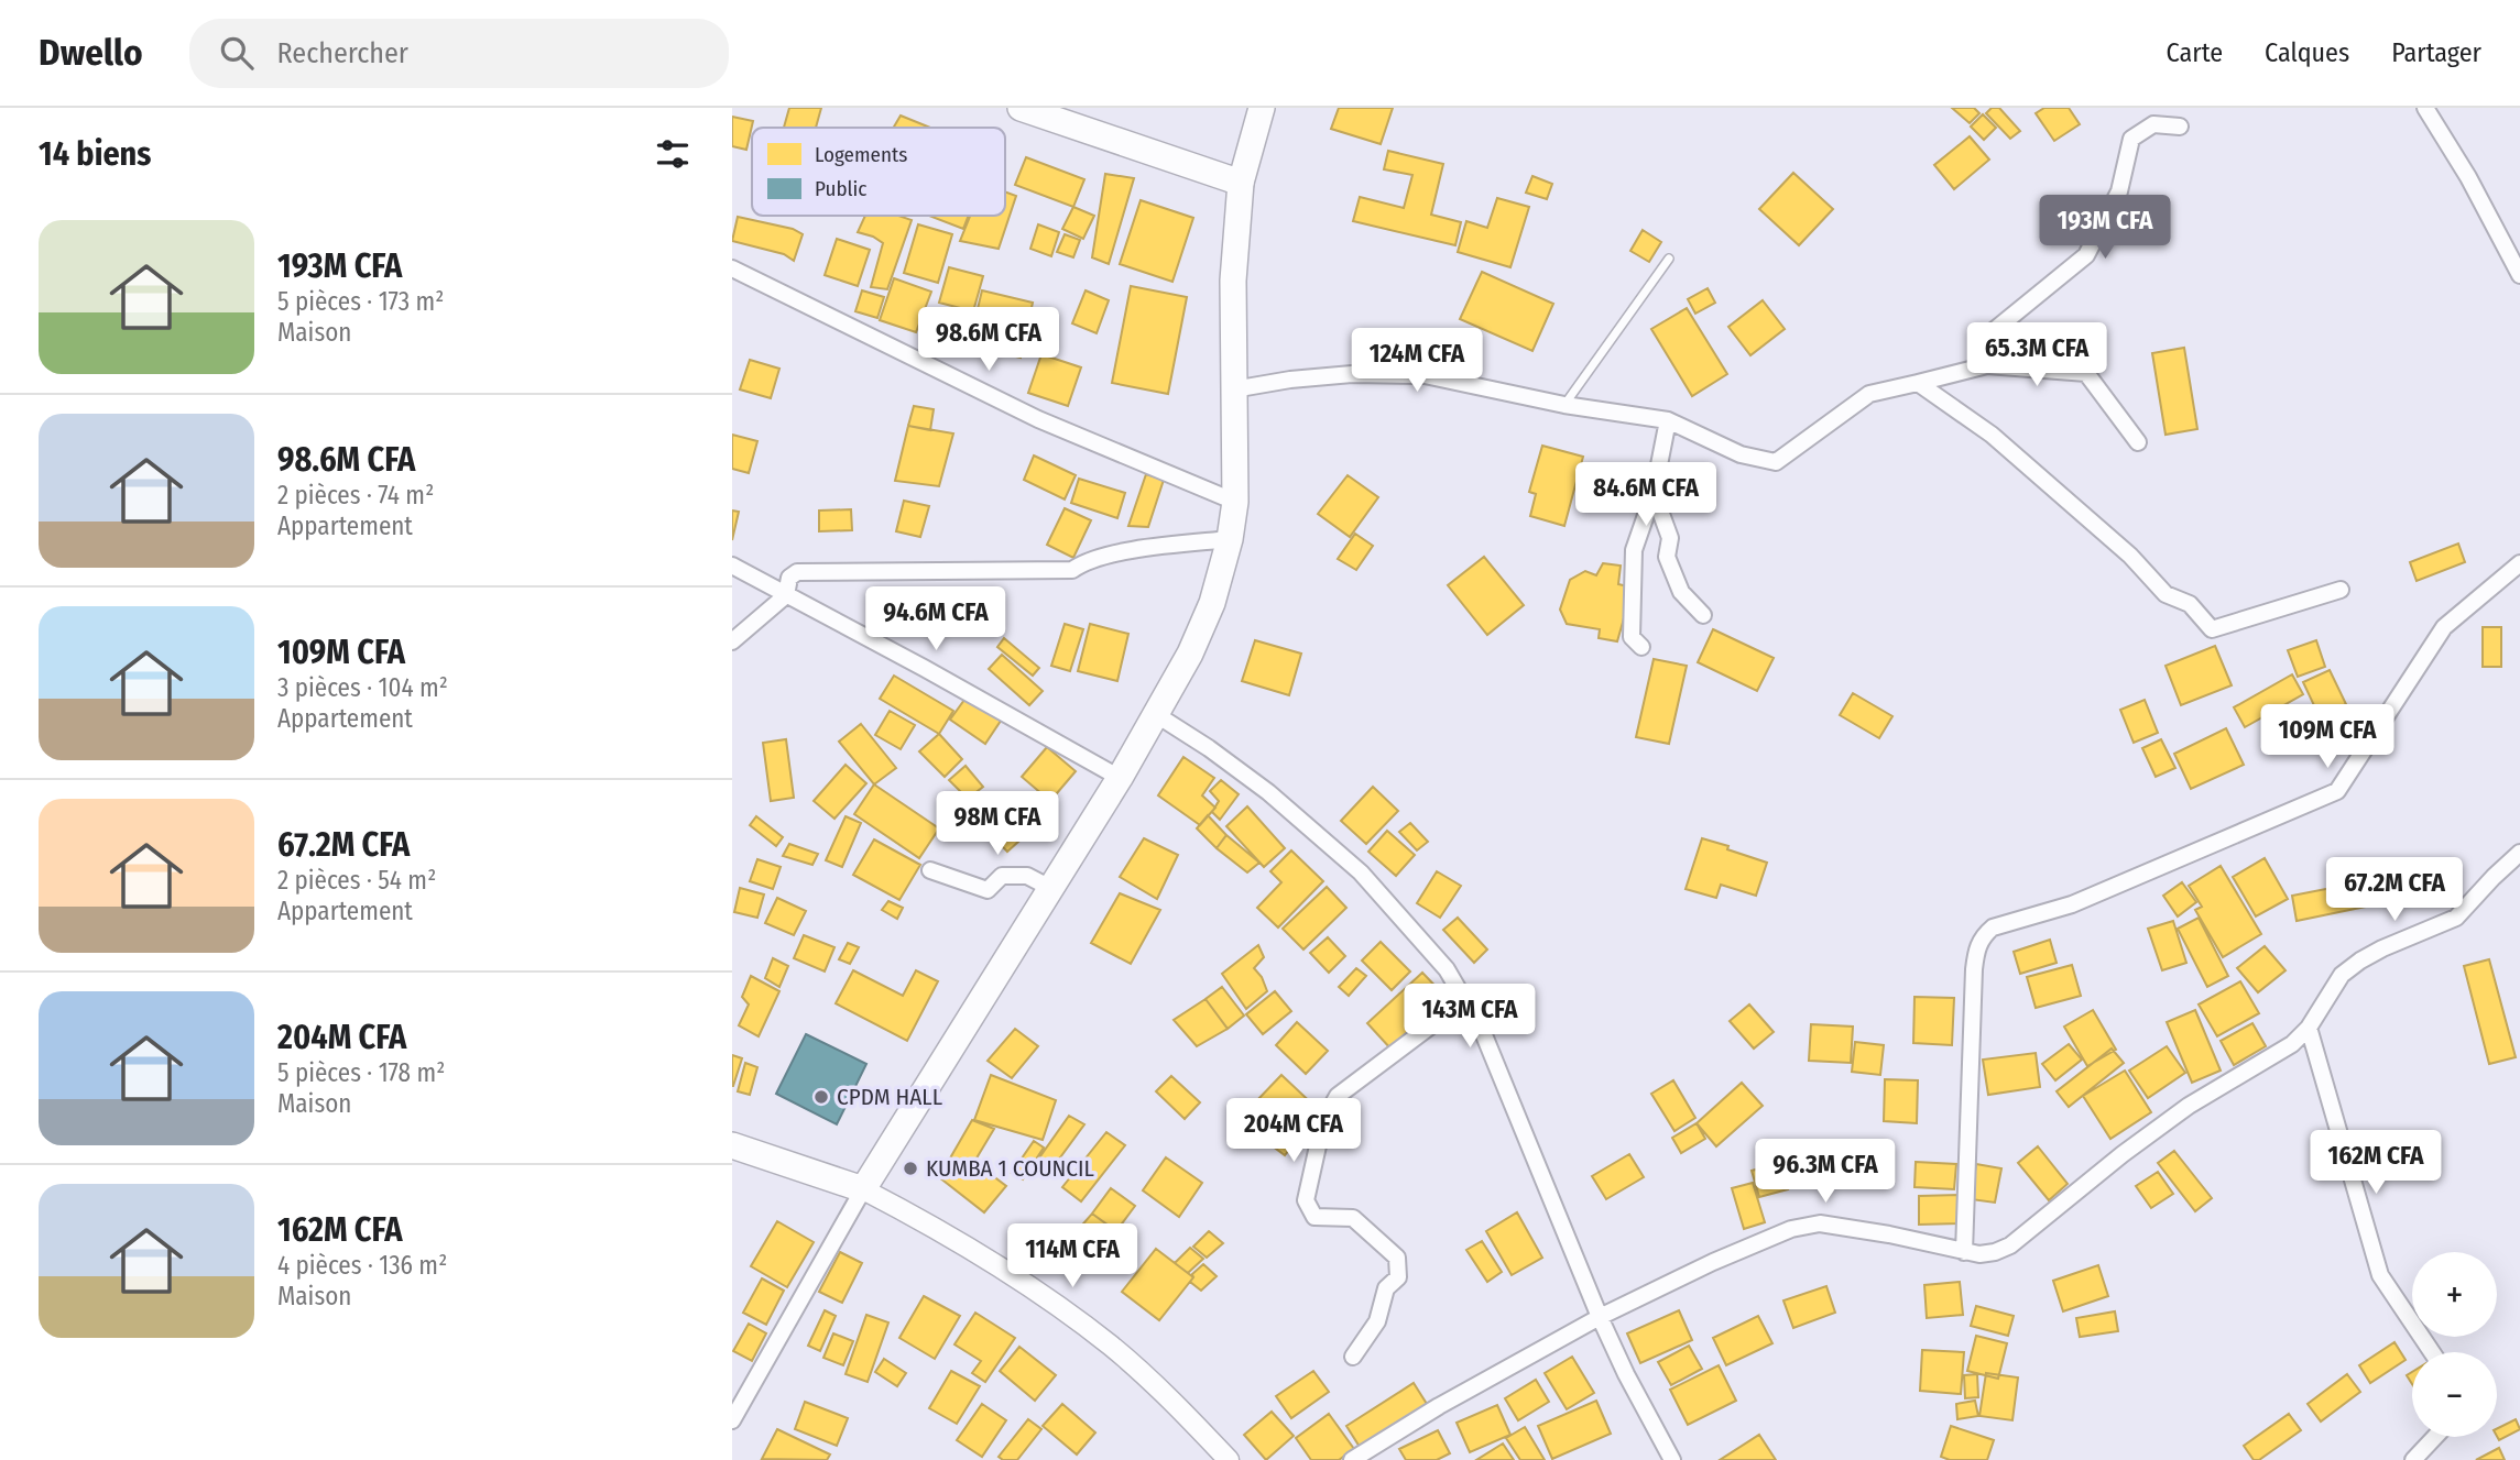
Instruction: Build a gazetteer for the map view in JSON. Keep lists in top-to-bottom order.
{
  "places": ["CPDM HALL", "KUMBA 1 COUNCIL"],
  "legend": ["Logements", "Public"],
  "page": {
    "header": "Dwello",
    "search": "Rechercher",
    "nav": ["Carte", "Calques", "Partager"],
    "heading": "14 biens",
    "price": [
      "193M CFA",
      "98.6M CFA",
      "65.3M CFA",
      "124M CFA",
      "84.6M CFA",
      "94.6M CFA",
      "109M CFA",
      "98M CFA",
      "67.2M CFA",
      "143M CFA",
      "204M CFA",
      "162M CFA",
      "96.3M CFA",
      "114M CFA"
    ],
    "list": [
      {
        "name": "193M CFA",
        "note": "5 pièces · 173 m² · Maison"
      },
      {
        "name": "98.6M CFA",
        "note": "2 pièces · 74 m² · Appartement"
      },
      {
        "name": "109M CFA",
        "note": "3 pièces · 104 m² · Appartement"
      },
      {
        "name": "67.2M CFA",
        "note": "2 pièces · 54 m² · Appartement"
      },
      {
        "name": "204M CFA",
        "note": "5 pièces · 178 m² · Maison"
      },
      {
        "name": "162M CFA",
        "note": "4 pièces · 136 m² · Maison"
      }
    ],
    "map_buttons": ["+", "−"]
  }
}
